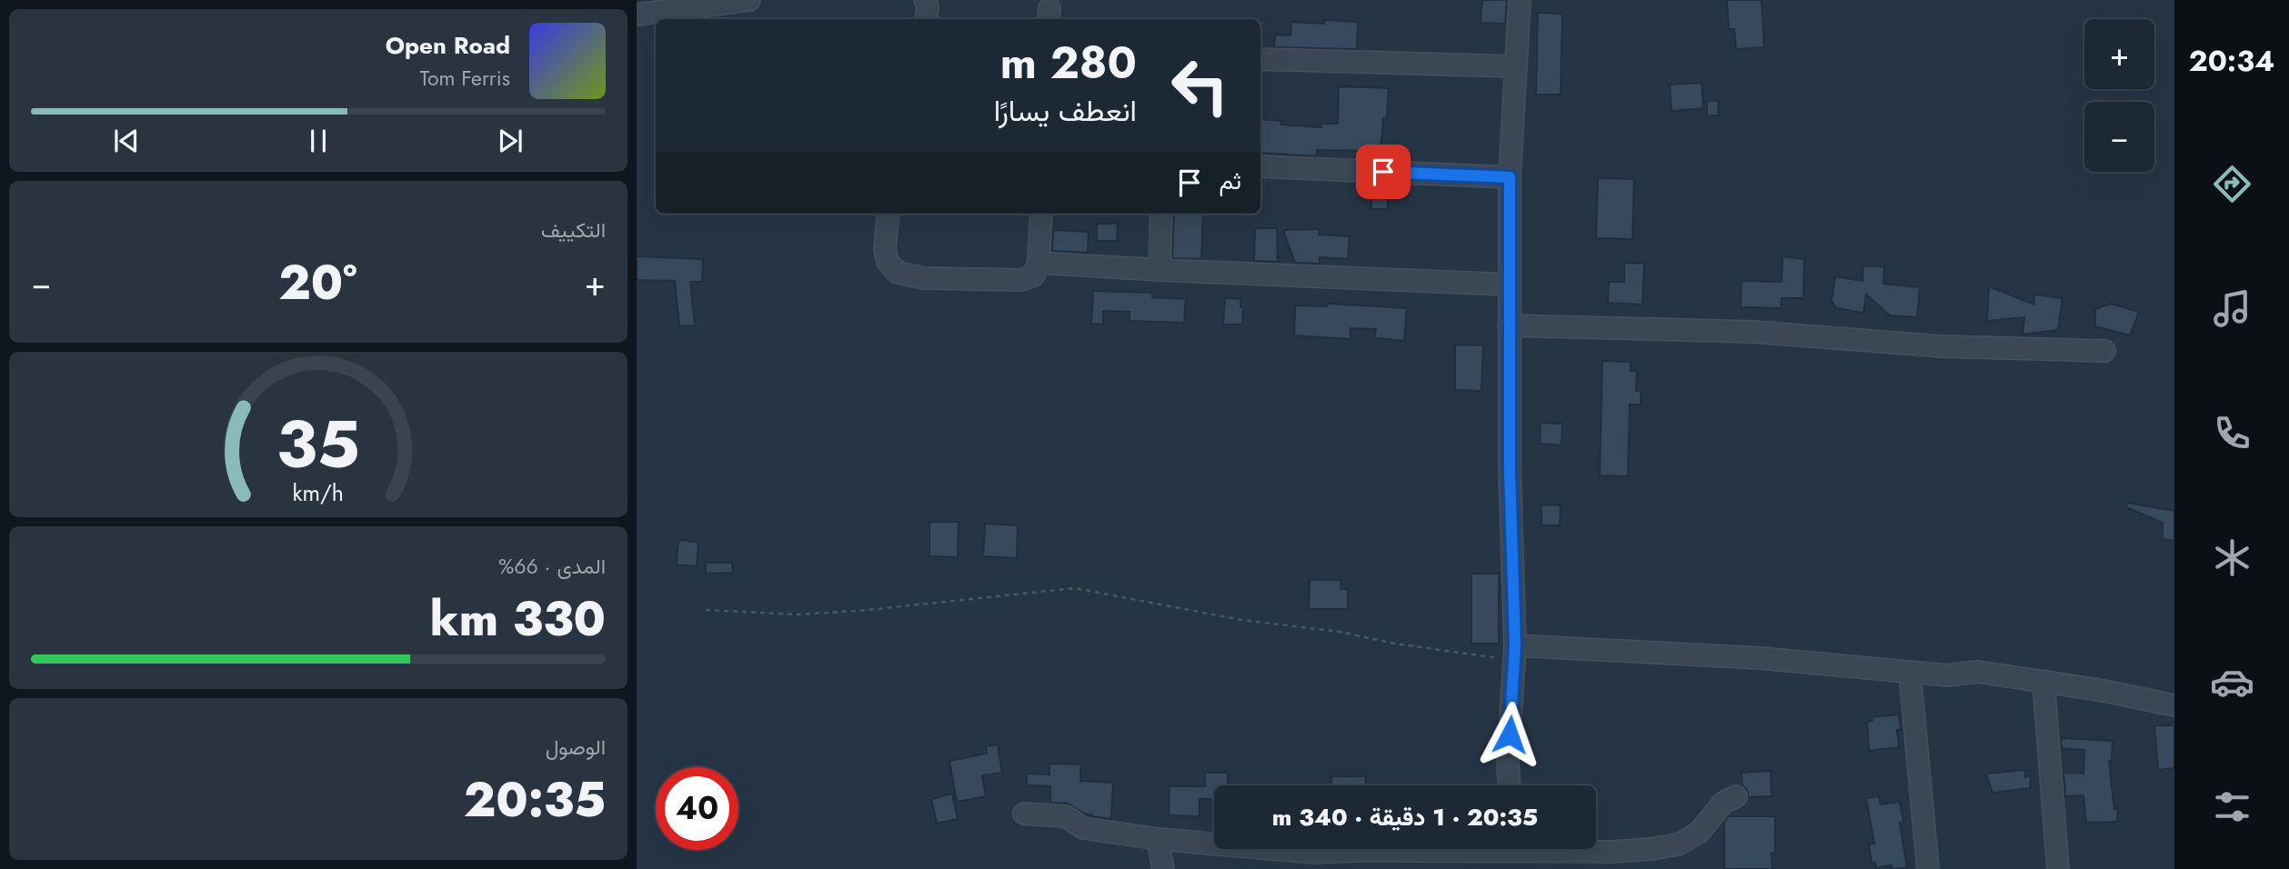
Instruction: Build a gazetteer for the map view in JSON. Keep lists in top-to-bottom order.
{
  "page": {
    "tabs": "20:34",
    "map_buttons": ["+", "−"],
    "turn": ["280 m", "انعطف يسارًا"],
    "song": ["Open Road", "Tom Ferris"],
    "then": "ثم",
    "tile": [
      "التكييف",
      ["المدى · 66%", "330 km"],
      ["الوصول", "20:35"]
    ],
    "heat": ["−", "20°", "+"],
    "limit": "40",
    "trip": "20:35 · 1 دقيقة · 340 m",
    "gauge": ["35", "km/h"]
  }
}
